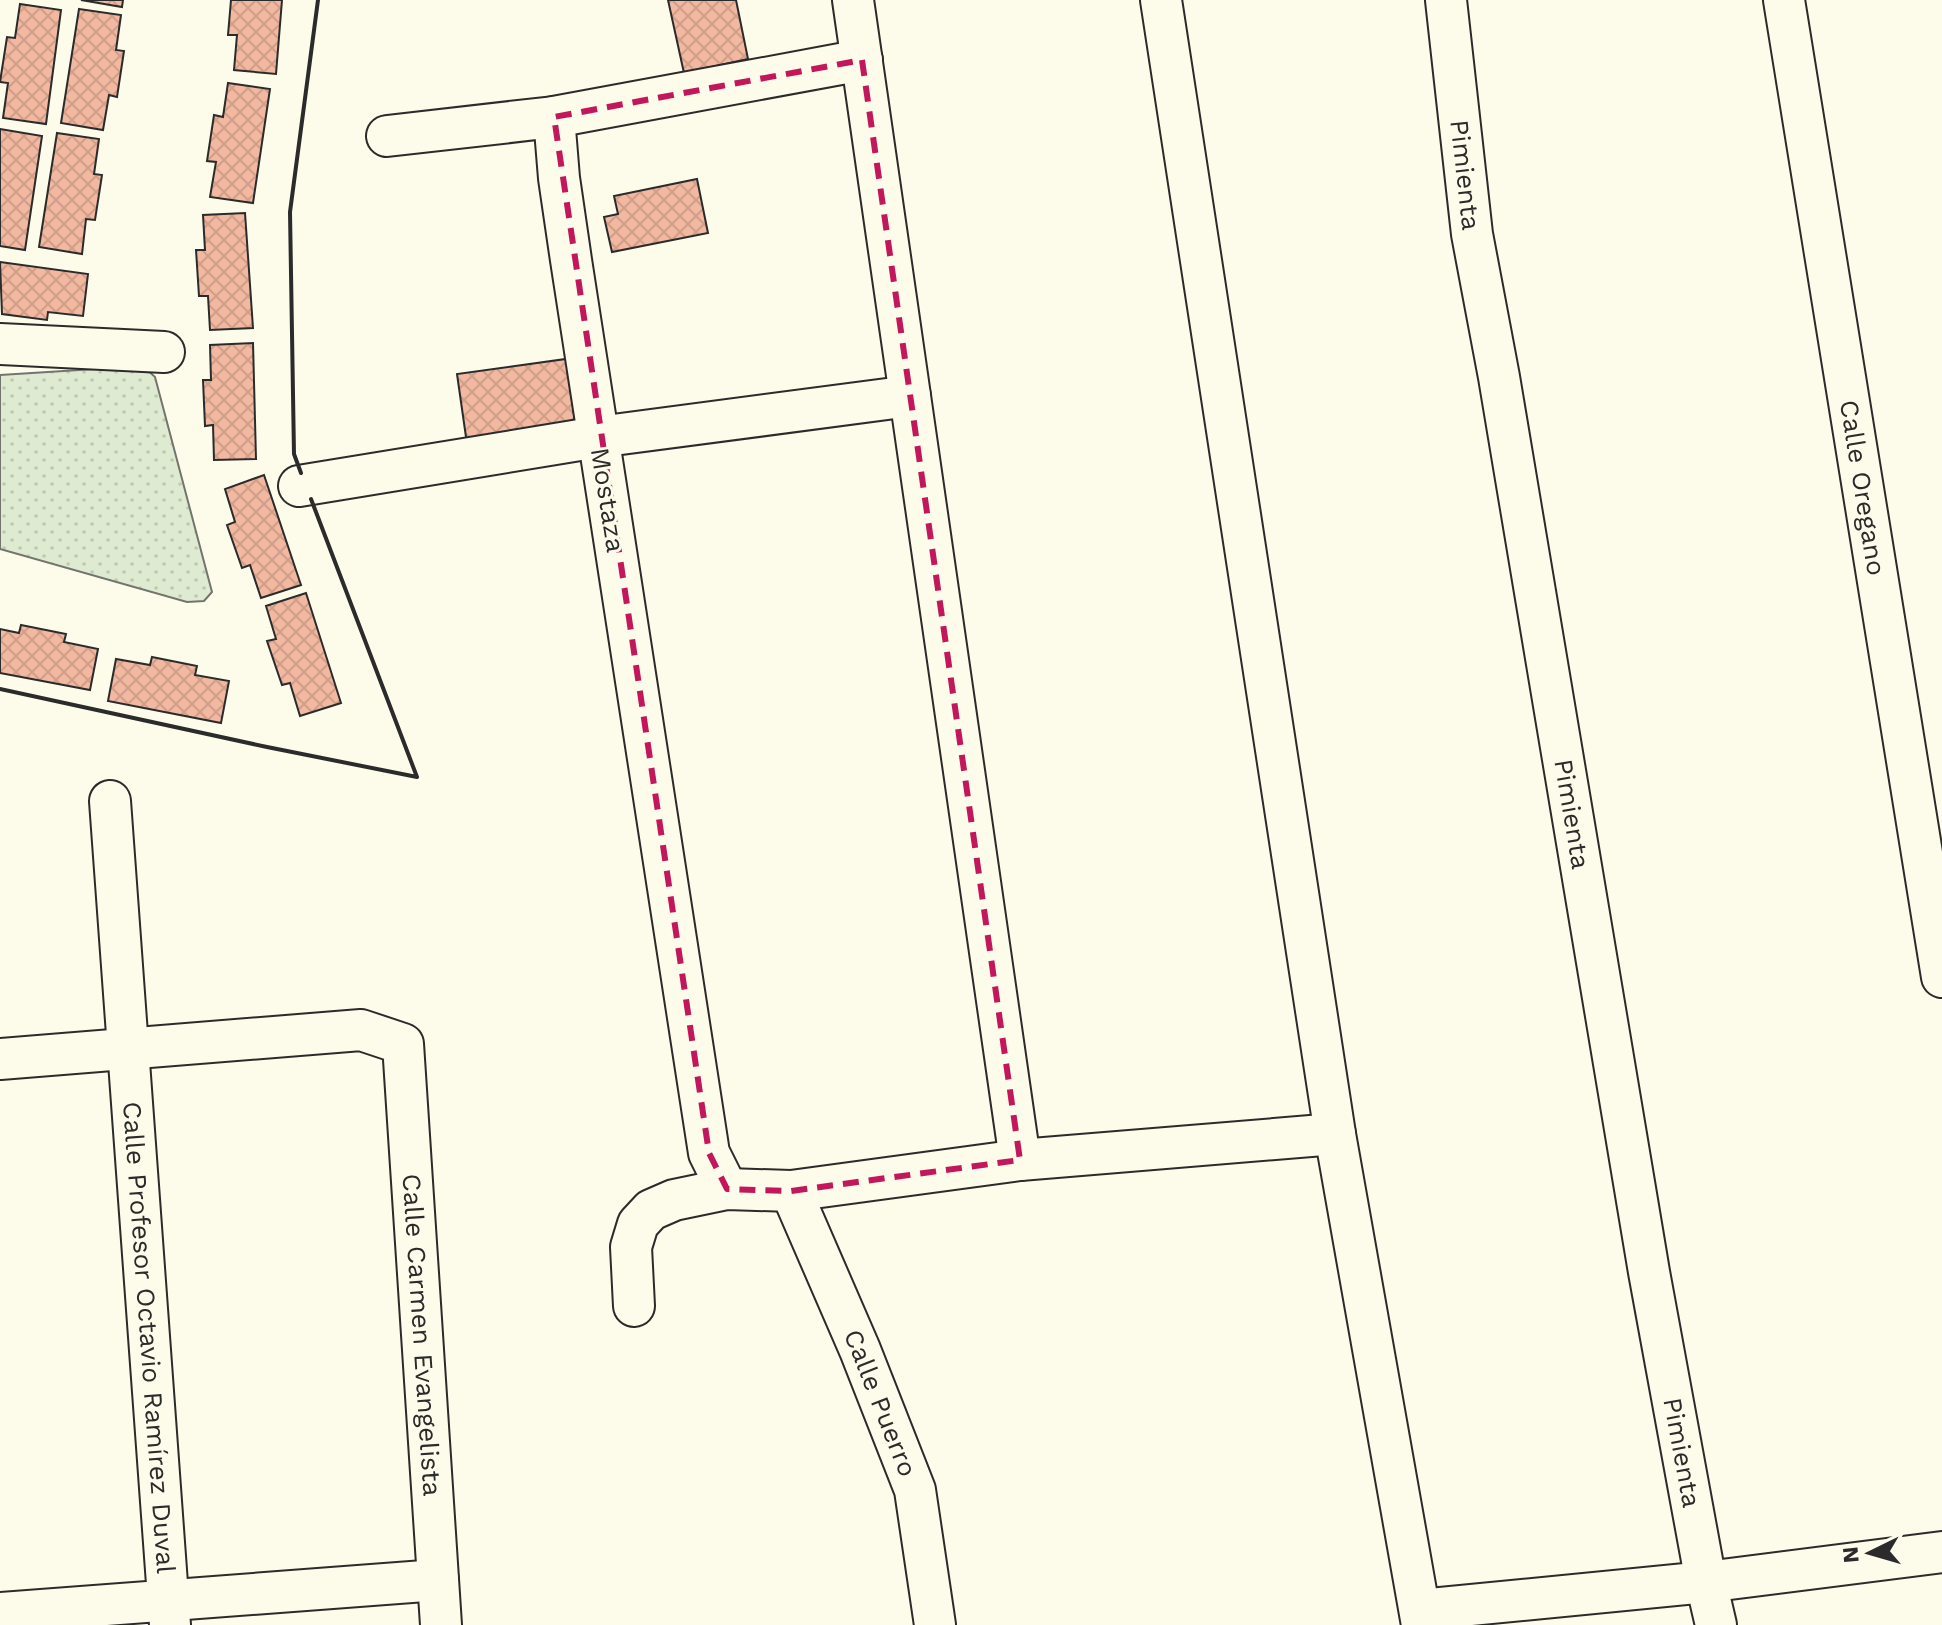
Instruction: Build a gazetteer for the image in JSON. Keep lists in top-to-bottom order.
{
  "streets": {
    "street": [
      "Pimienta",
      "Calle Oregano",
      "Mostaza",
      "Calle Carmen Evangelista",
      "Calle Profesor Octavio Ramírez Duval",
      "Calle Puerro"
    ]
  },
  "crossings": [
    ["Calle Carmen Evangelista", "Calle Profesor Octavio Ramírez Duval"]
  ],
  "north": "left"
}
